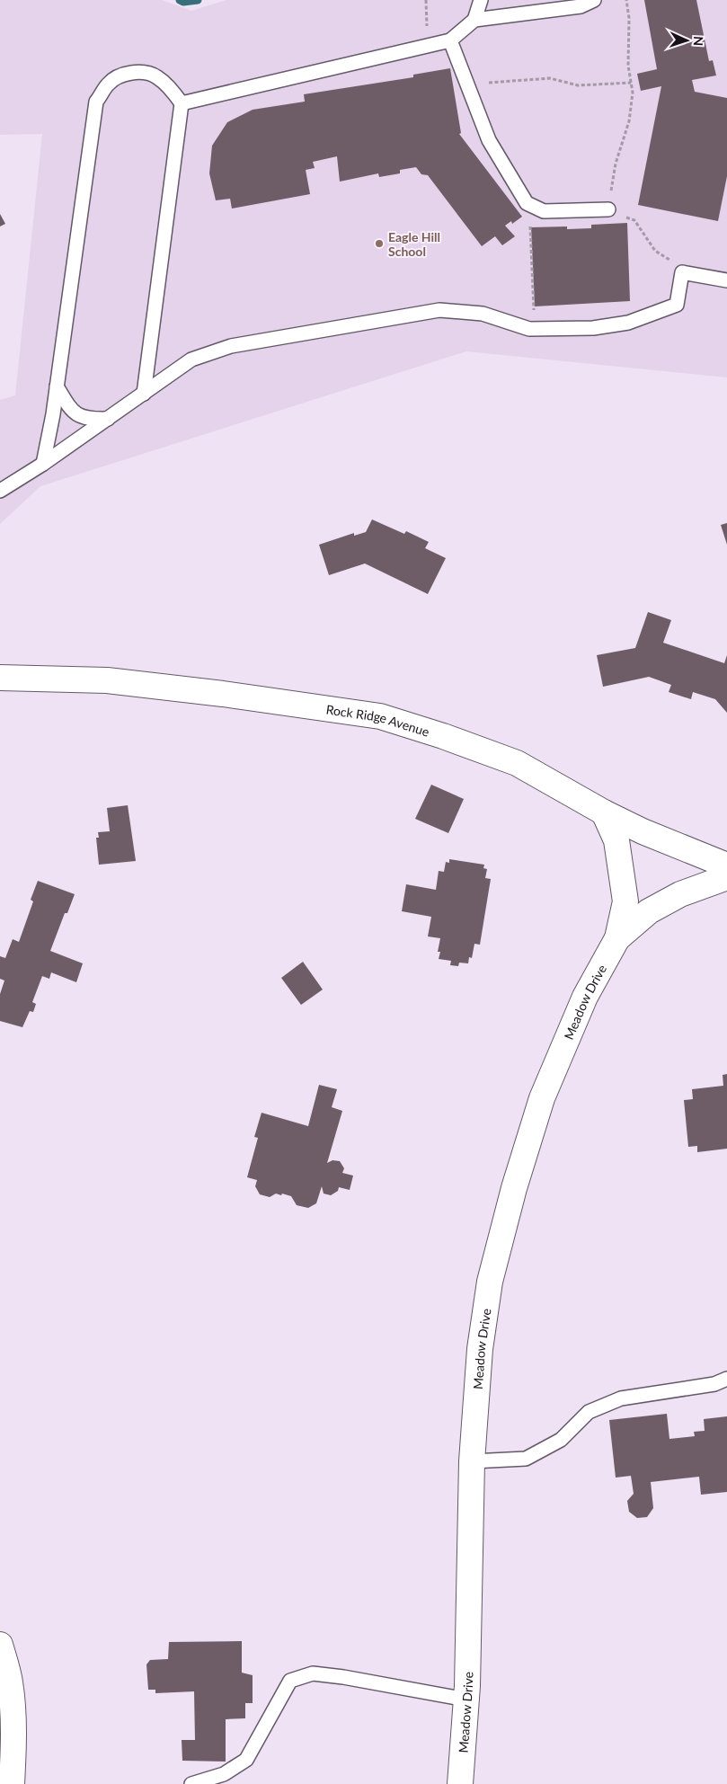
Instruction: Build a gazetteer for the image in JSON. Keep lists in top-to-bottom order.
{
  "streets": {
    "street": ["Rock Ridge Avenue", "Meadow Drive"]
  },
  "crossings": [
    ["Rock Ridge Avenue", "Meadow Drive"]
  ],
  "places": ["Eagle Hill School"],
  "north": "right"
}
